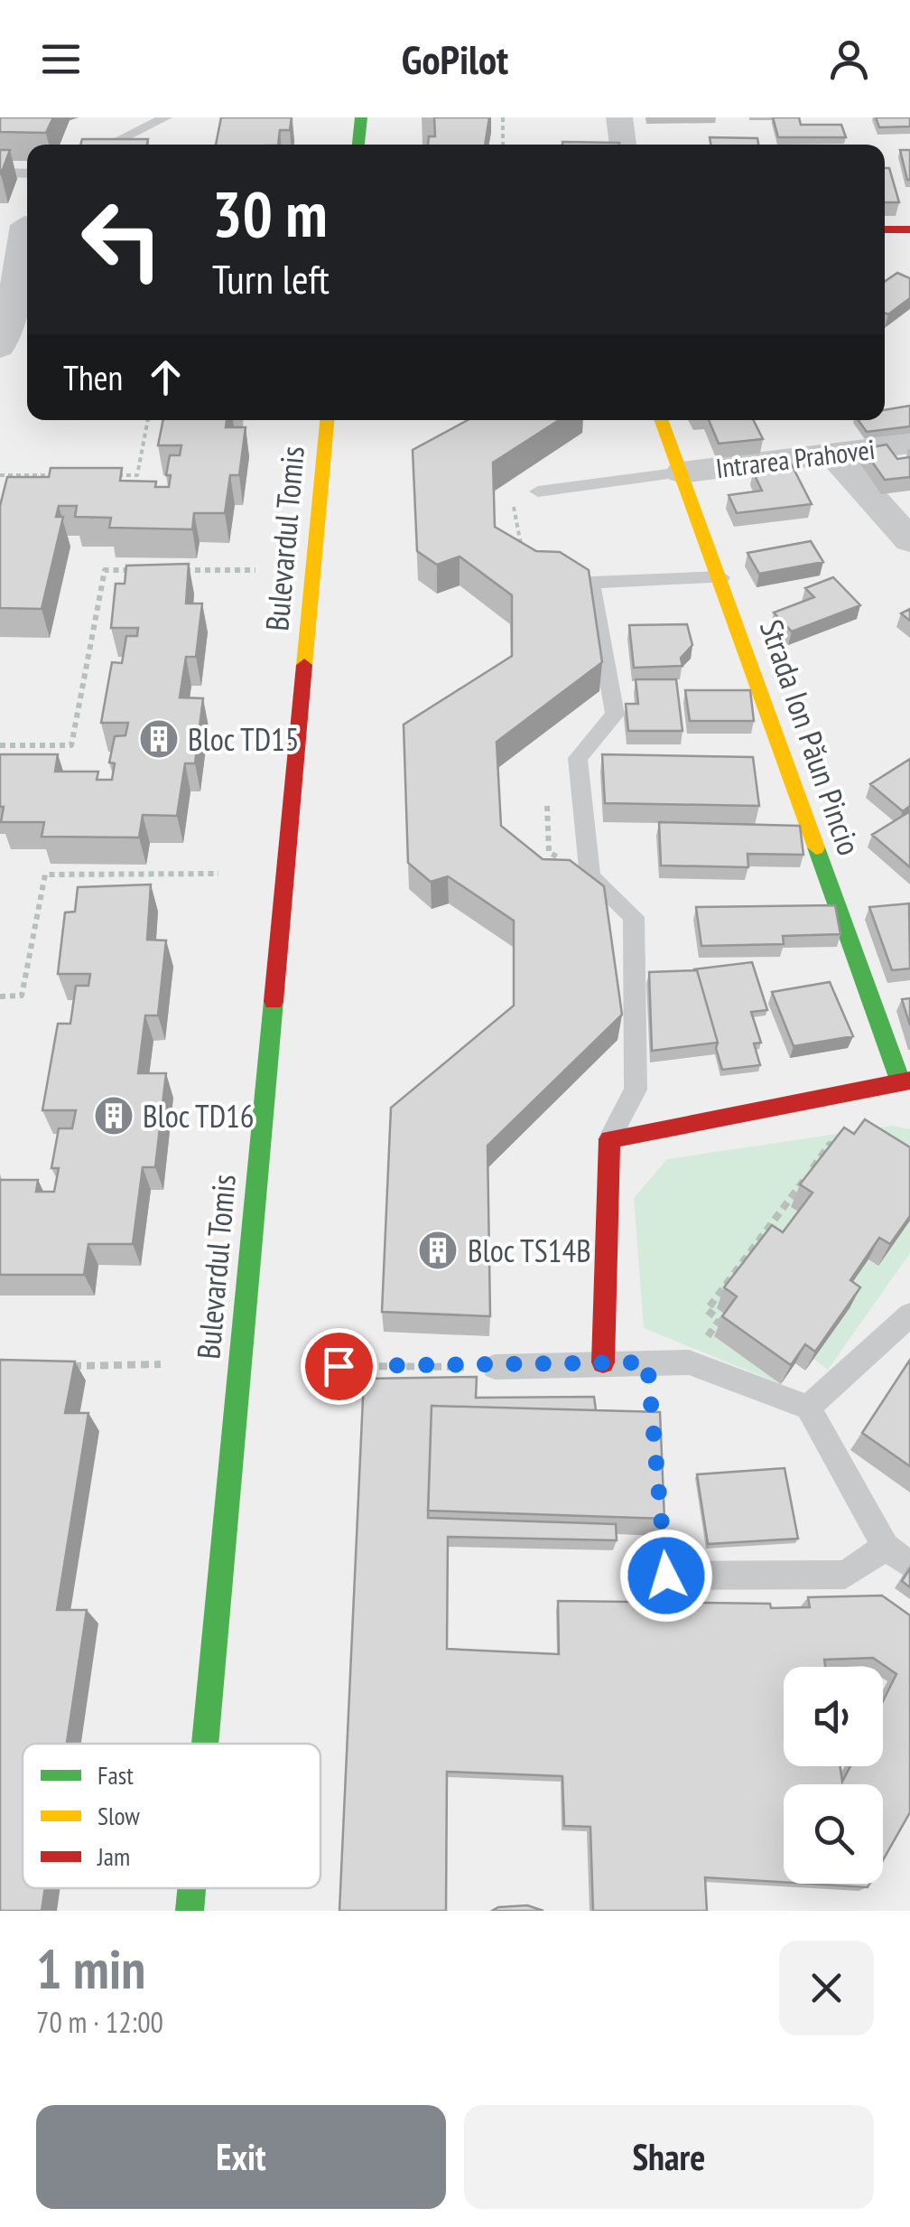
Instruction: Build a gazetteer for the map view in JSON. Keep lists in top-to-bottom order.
{
  "streets": {
    "main road": ["Bulevardul Tomis", "Strada Ion Păun Pincio"],
    "street": ["Intrarea Prahovei"]
  },
  "crossings": [
    ["Intrarea Prahovei", "Strada Ion Păun Pincio"]
  ],
  "places": {
    "building": ["Bloc TD15", "Bloc TD16", "Bloc TS14B"]
  },
  "legend": ["Fast", "Slow", "Jam"],
  "page": {
    "header": "GoPilot",
    "turn": ["30 m", "Turn left"],
    "then": "Then",
    "heading": ["1 min", "70 m · 12:00"],
    "buttons": ["Exit", "Share"]
  }
}
